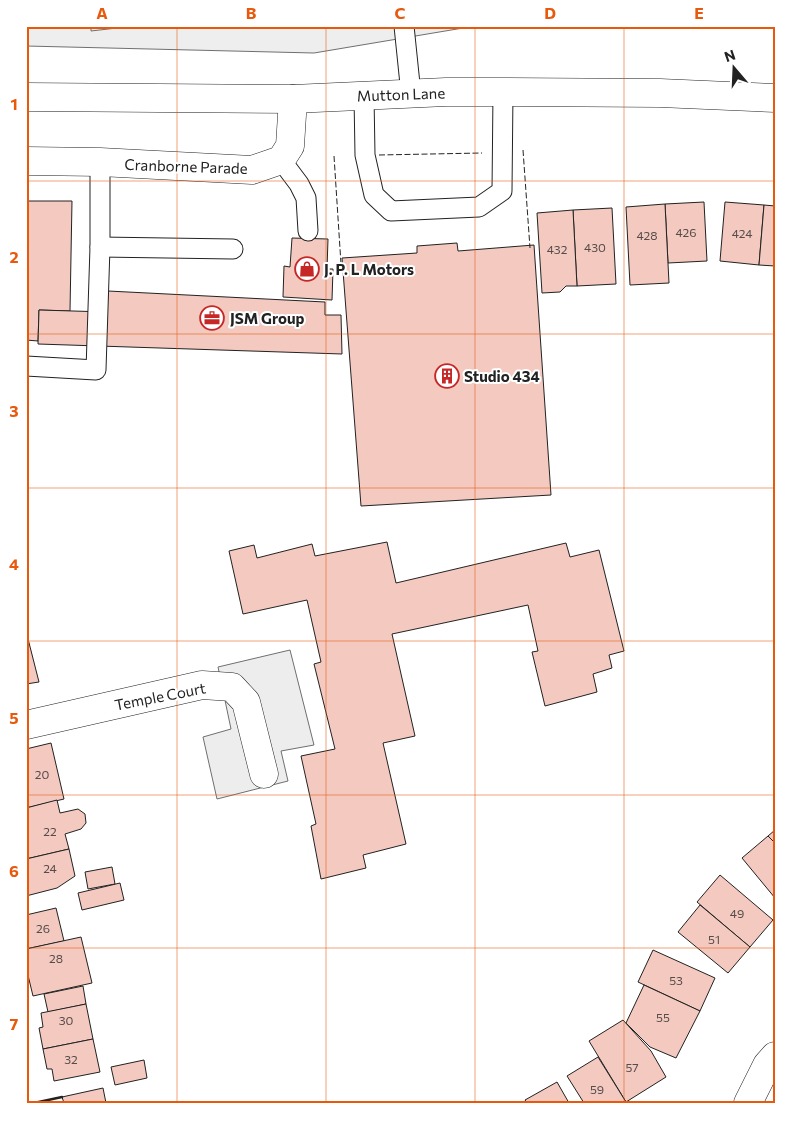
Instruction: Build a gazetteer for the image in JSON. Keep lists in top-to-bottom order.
{
  "streets": {
    "main road": ["Mutton Lane", "Cranborne Parade", "Temple Court"]
  },
  "places": {
    "shop": ["J. P. L Motors"],
    "office": ["JSM Group"],
    "building": ["Studio 434"]
  },
  "house_numbers": [
    "426",
    "424",
    "428",
    "430",
    "432",
    "20",
    "22",
    "24",
    "49",
    "26",
    "51",
    "28",
    "53",
    "55",
    "30",
    "32",
    "57",
    "59"
  ],
  "north": "top",
  "grid": {
    "columns": [
      "A",
      "B",
      "C",
      "D",
      "E"
    ],
    "rows": [
      "1",
      "2",
      "3",
      "4",
      "5",
      "6",
      "7"
    ]
  }
}
